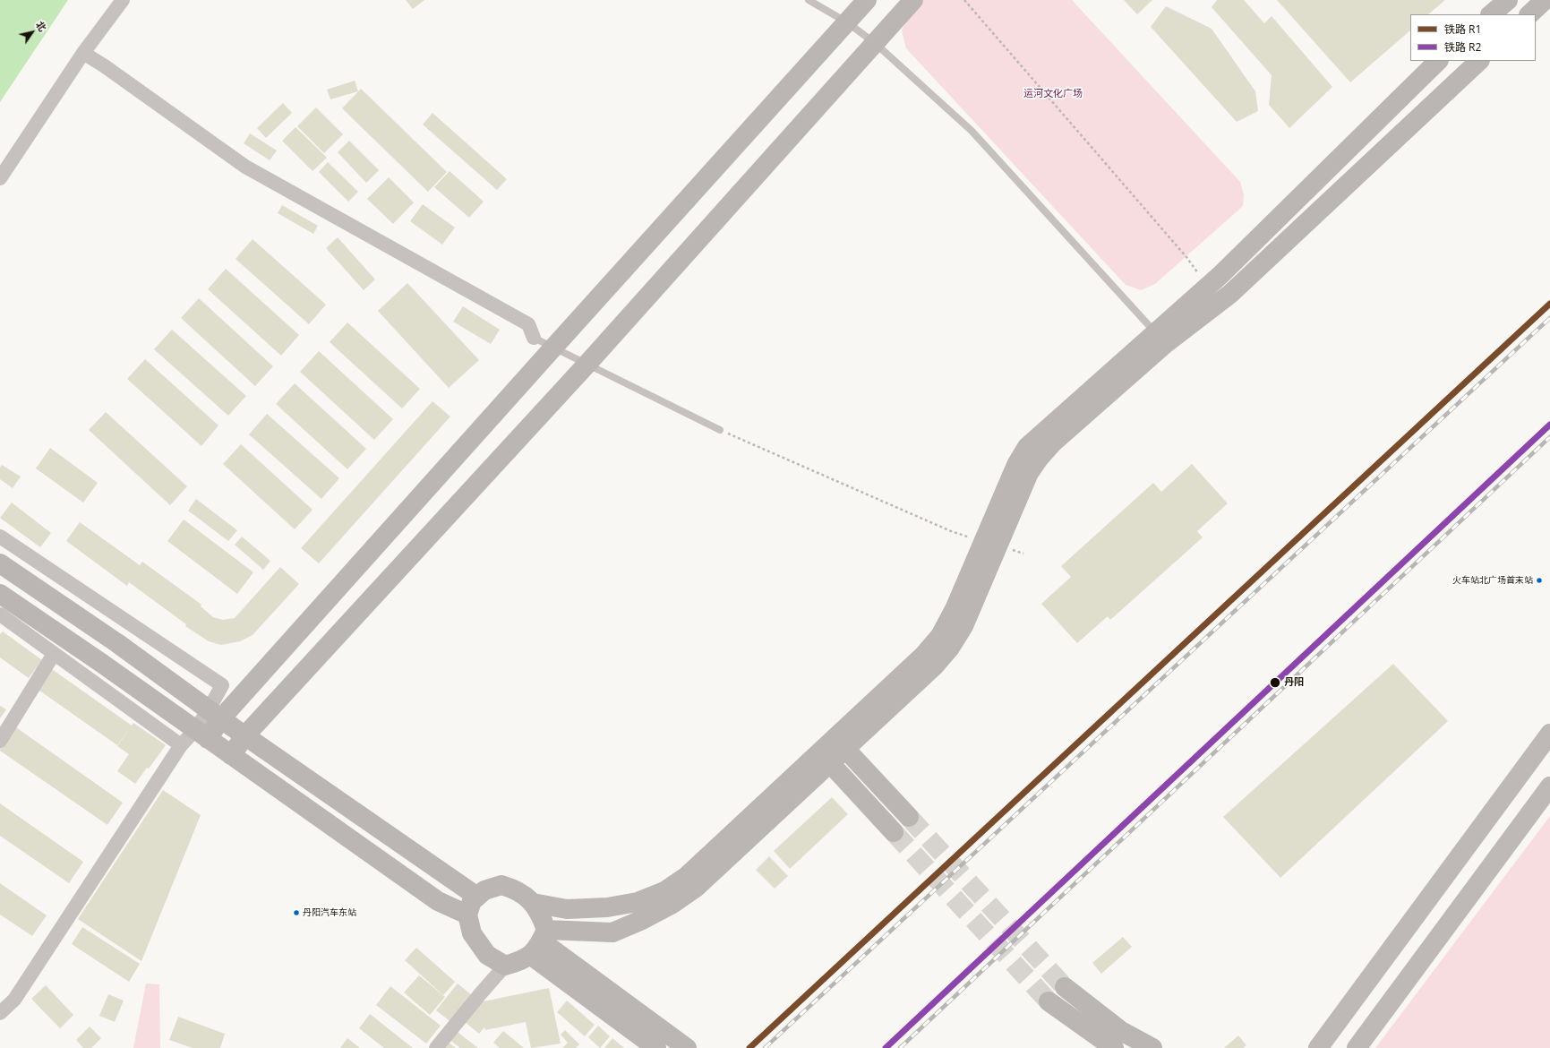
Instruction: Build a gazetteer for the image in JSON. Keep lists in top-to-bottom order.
{
  "parks": ["运河文化广场"],
  "places": ["火车站北广场首末站", "丹阳", "丹阳汽车东站"],
  "lines": ["rail line R1", "rail line R2"],
  "legend": ["铁路 R1", "铁路 R2"],
  "north": "top right"
}
